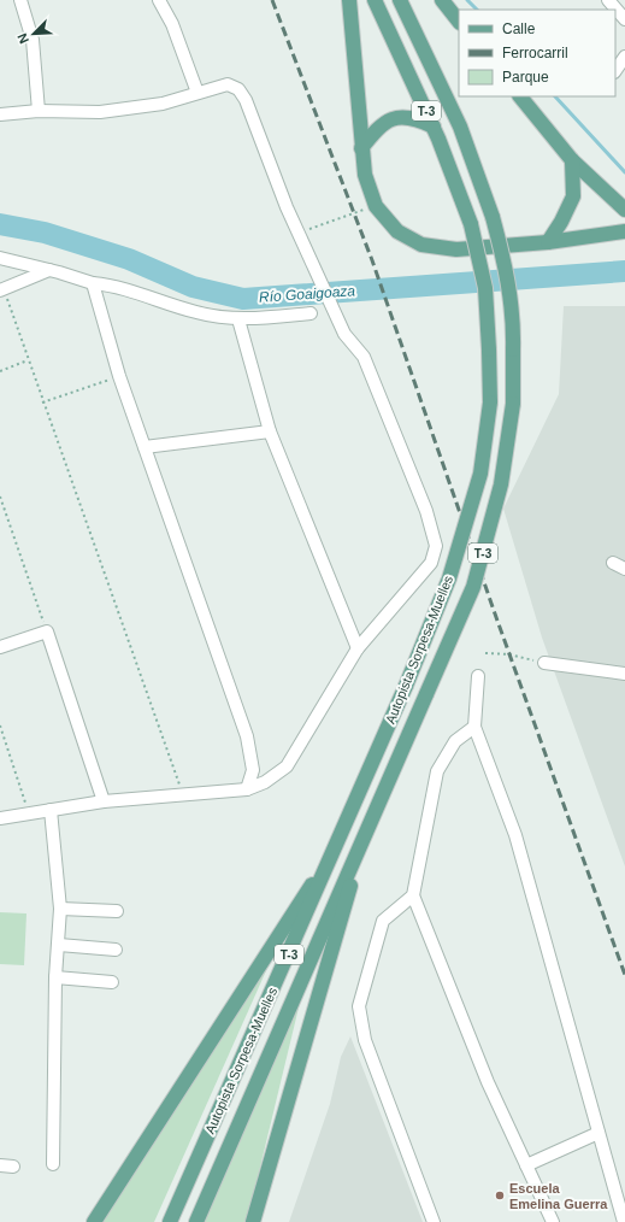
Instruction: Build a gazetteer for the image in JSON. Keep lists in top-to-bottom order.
{
  "streets": {
    "main road": ["T-3", "Autopista Sorpesa-Muelles"]
  },
  "water": ["Río Goaigoaza"],
  "places": ["Escuela Emelina Guerra"],
  "legend": ["Calle", "Ferrocarril", "Parque"],
  "north": "bottom left"
}
